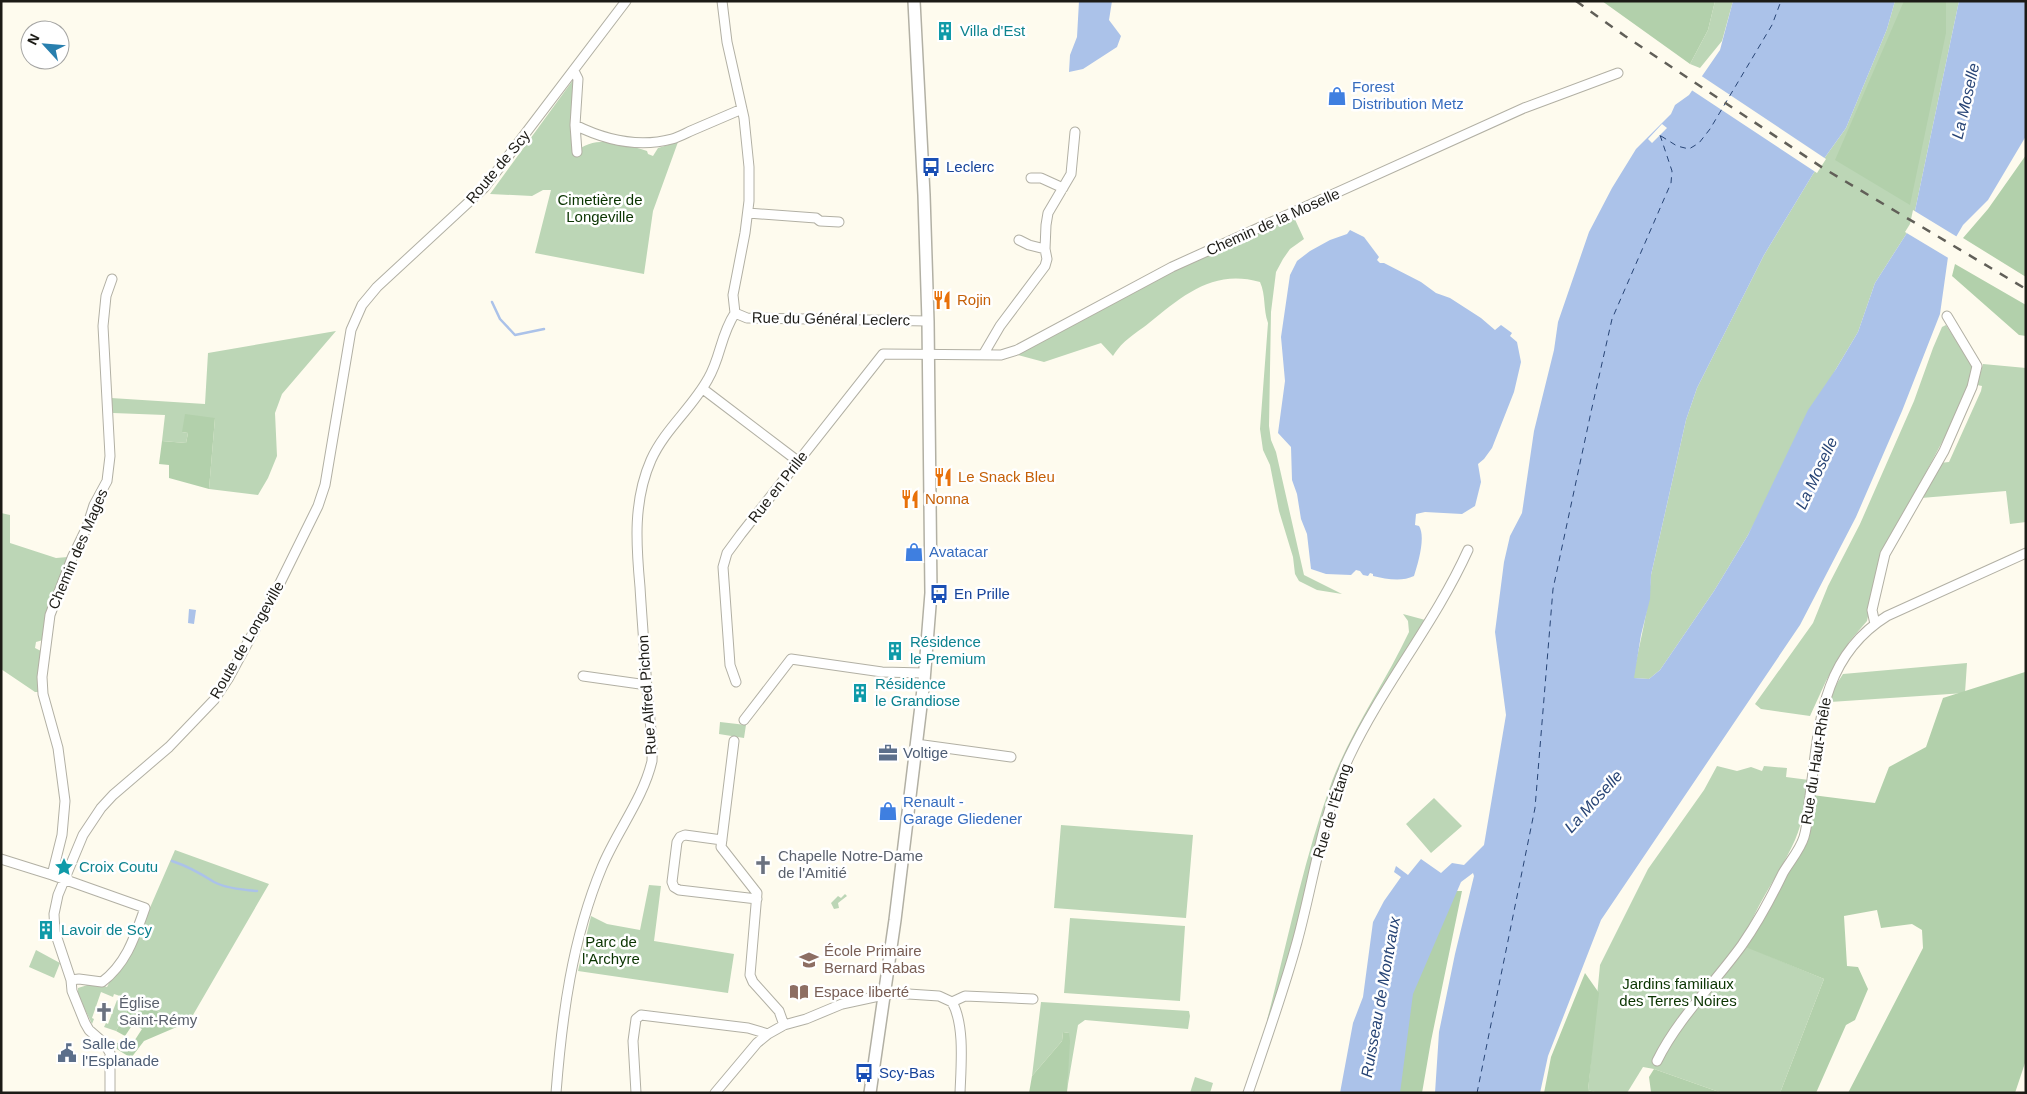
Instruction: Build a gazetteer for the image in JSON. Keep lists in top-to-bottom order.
{
  "streets": {
    "street": [
      "Route de Scy",
      "Chemin de la Moselle",
      "Rue du Général Leclerc",
      "Rue en Prille",
      "Chemin des Mages",
      "Route de Longeville",
      "Rue Alfred Pichon",
      "Rue du Haut-Rhêle",
      "Rue de l'Étang"
    ]
  },
  "crossings": [
    ["Route de Scy", "Route de Longeville"],
    ["Chemin de la Moselle", "Rue en Prille"],
    ["Rue du Général Leclerc", "Rue Alfred Pichon"]
  ],
  "water": ["La Moselle", "Ruisseau de Montvaux"],
  "parks": ["Cimetière de Longeville", "Parc de l'Archyre", "Jardins familiaux des Terres Noires"],
  "places": {
    "building": [
      "Villa d'Est",
      "Résidence le Premium",
      "Résidence le Grandiose",
      "Lavoir de Scy"
    ],
    "shop": ["Forest Distribution Metz", "Avatacar", "Renault - Garage Gliedener"],
    "bus stop": ["Leclerc", "En Prille", "Scy-Bas"],
    "restaurant": ["Rojin", "Le Snack Bleu", "Nonna"],
    "office": ["Voltige"],
    "church": ["Chapelle Notre-Dame de l'Amitié", "Église Saint-Rémy"],
    "place": ["Croix Coutu"],
    "school or university": ["École Primaire Bernard Rabas"],
    "library": ["Espace liberté"],
    "public building": ["Salle de l'Esplanade"]
  },
  "north": "top left"
}
